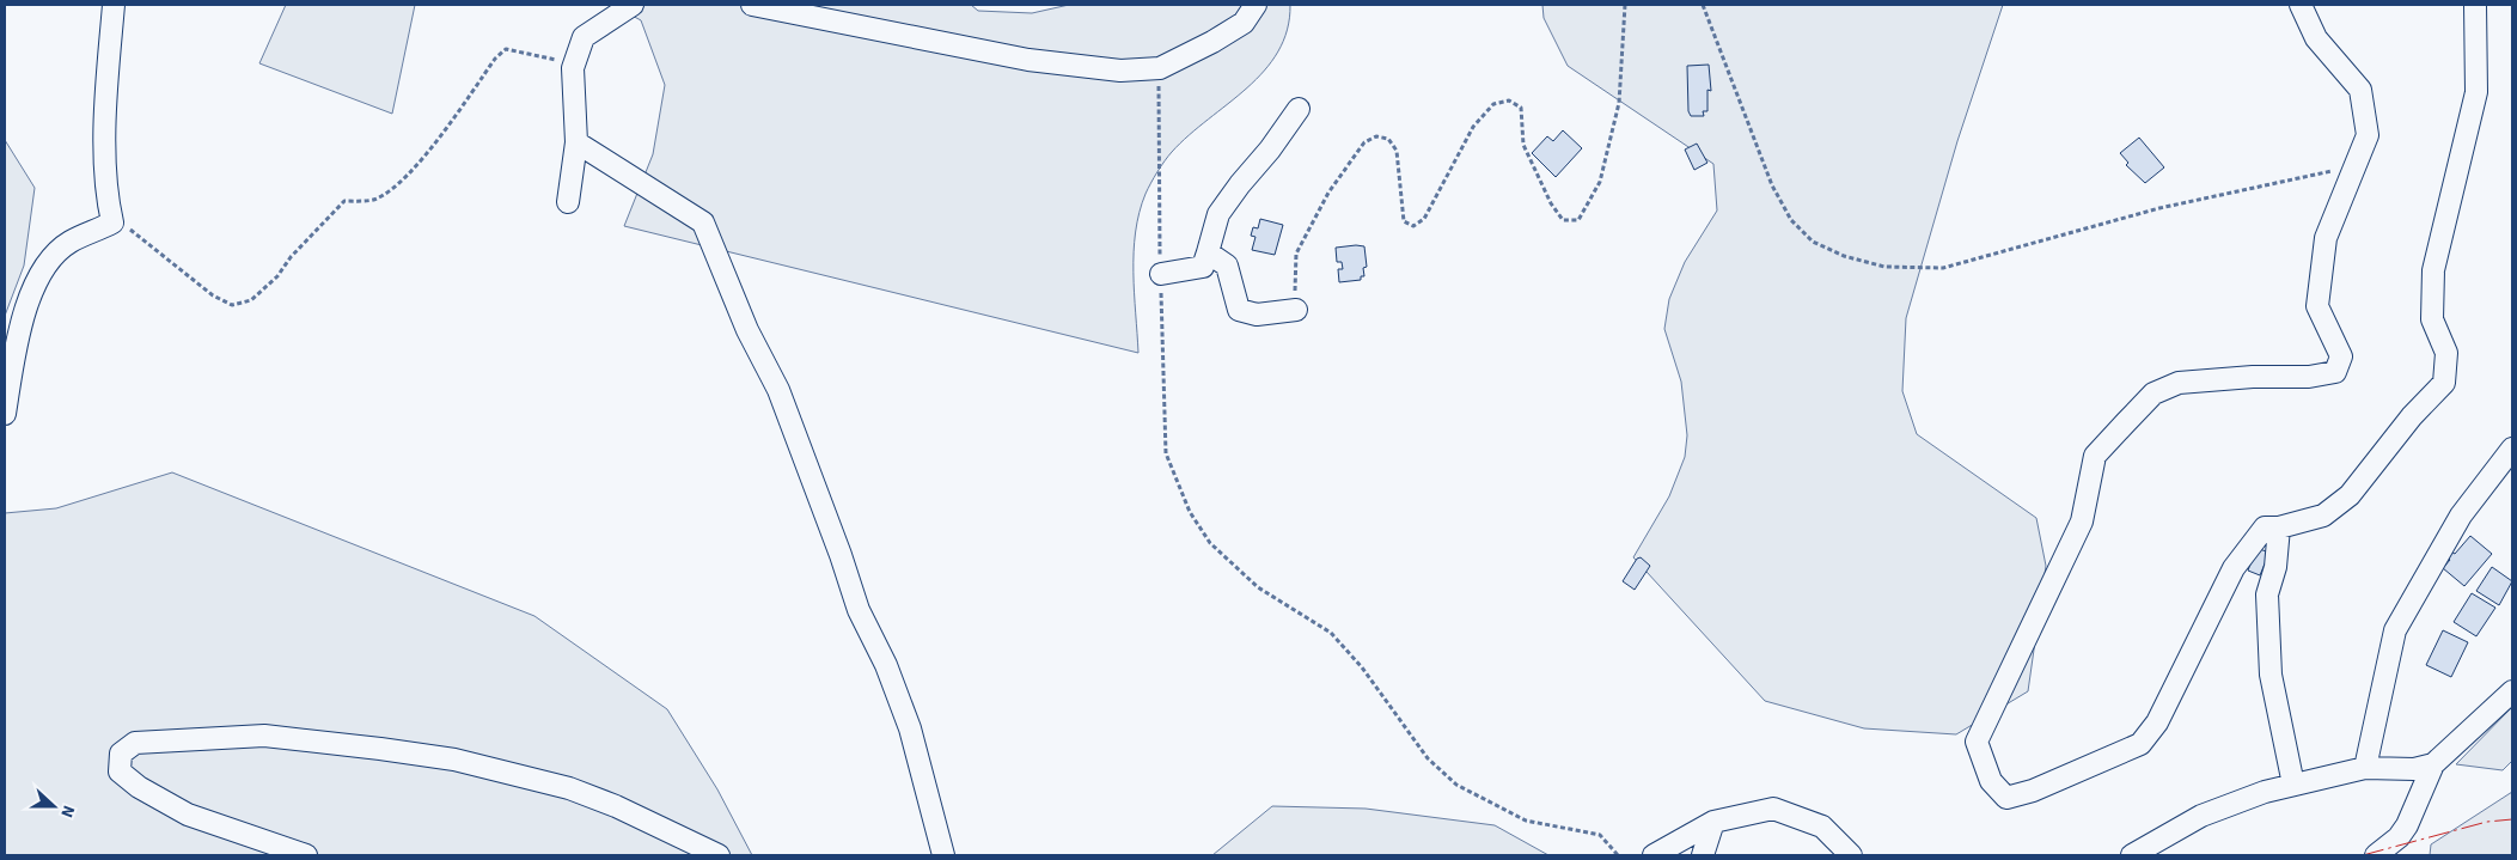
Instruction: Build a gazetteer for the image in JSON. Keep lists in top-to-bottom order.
{
  "north": "right"
}
